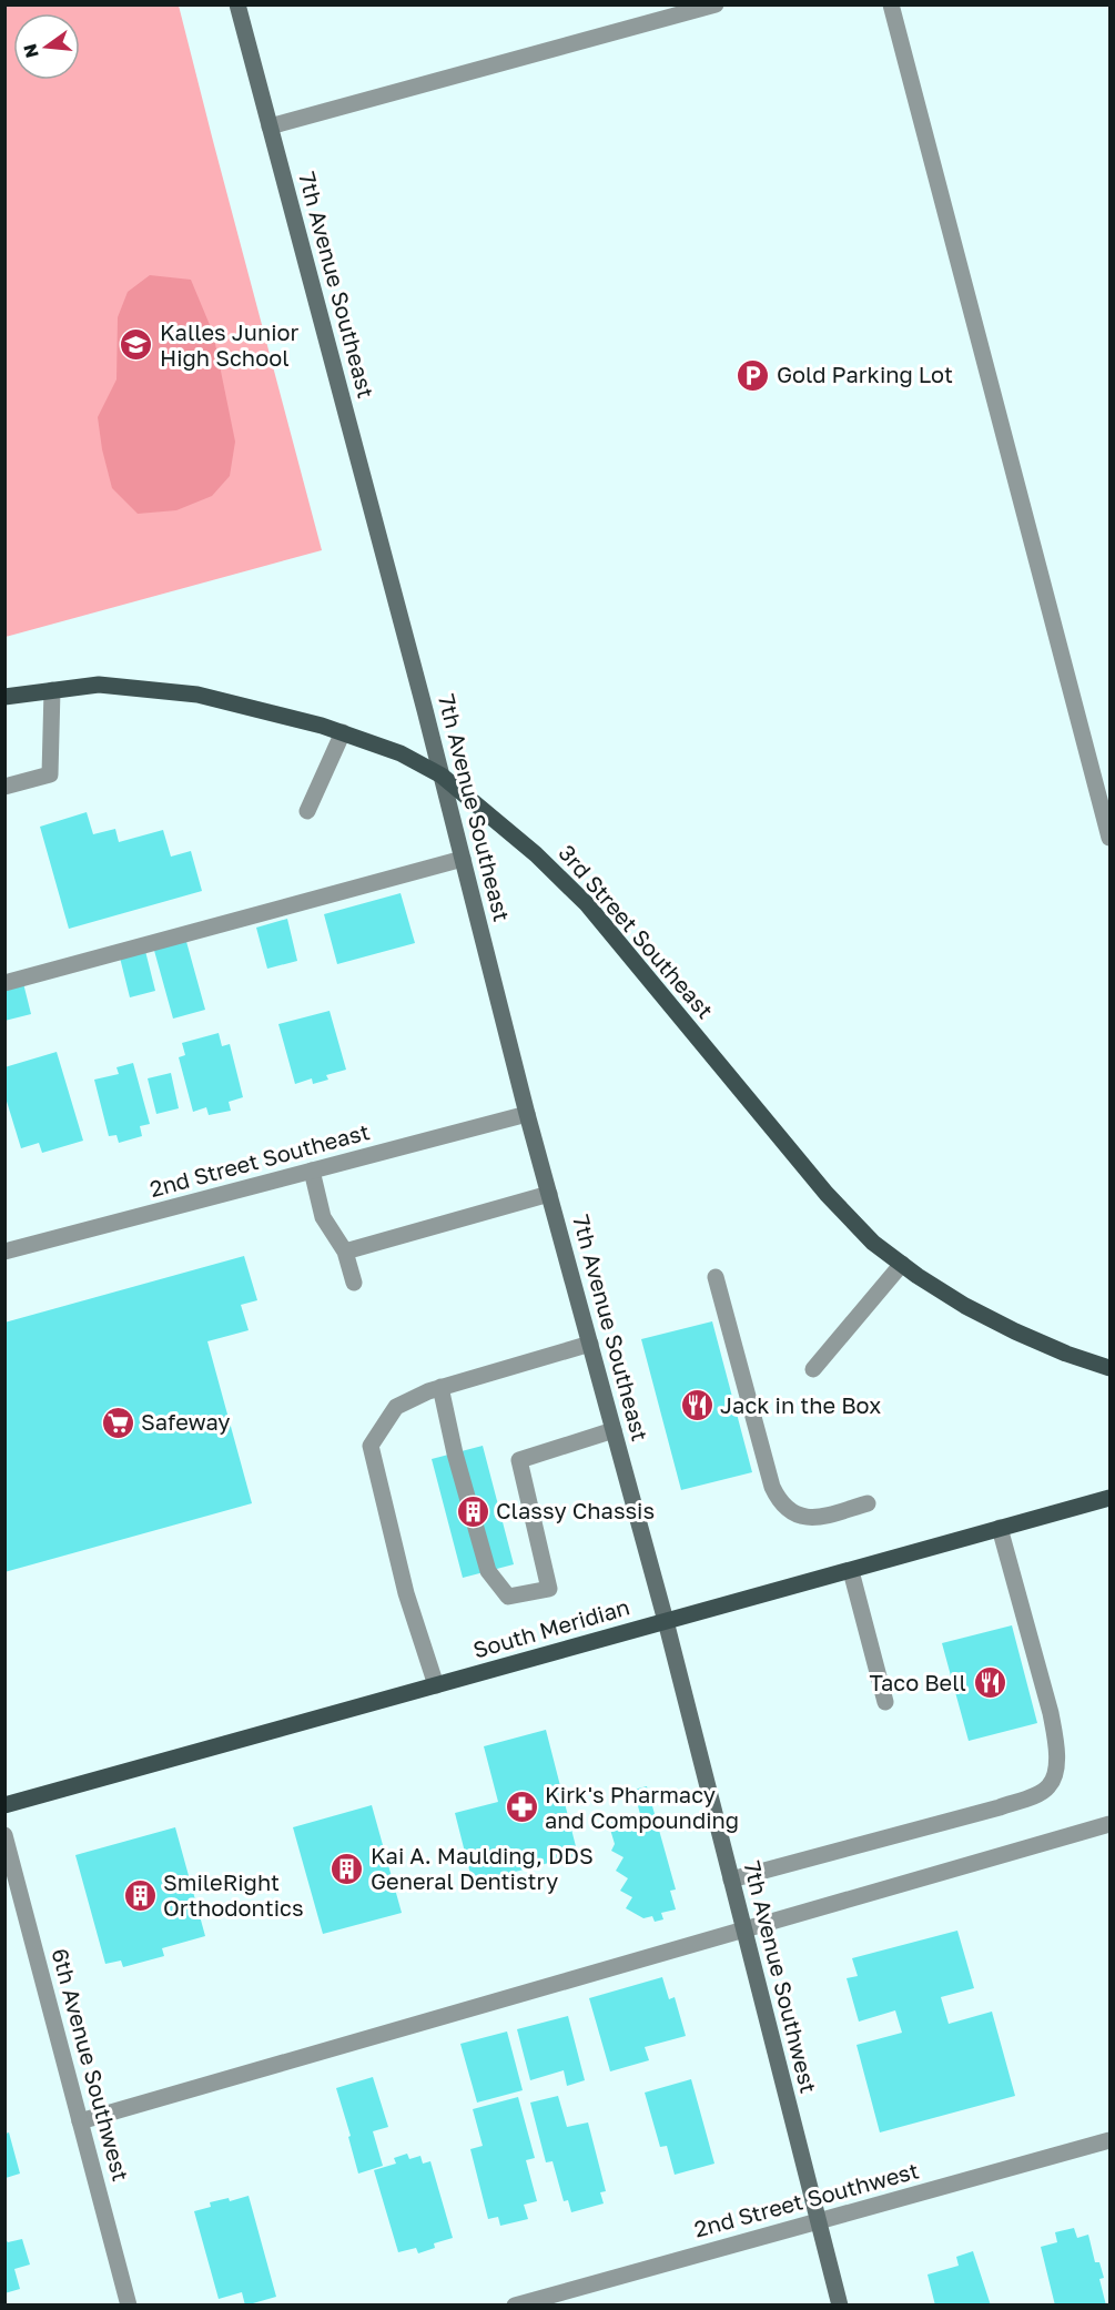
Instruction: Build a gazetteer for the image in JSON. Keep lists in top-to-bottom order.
{
  "streets": {
    "main road": ["3rd Street Southeast", "South Meridian"],
    "street": [
      "7th Avenue Southeast",
      "2nd Street Southeast",
      "7th Avenue Southwest",
      "6th Avenue Southwest",
      "2nd Street Southwest"
    ]
  },
  "crossings": [
    ["7th Avenue Southeast", "3rd Street Southeast"],
    ["7th Avenue Southeast", "2nd Street Southeast"],
    ["7th Avenue Southeast", "South Meridian"],
    ["7th Avenue Southeast", "7th Avenue Southwest"],
    ["South Meridian", "7th Avenue Southwest"],
    ["7th Avenue Southwest", "2nd Street Southwest"]
  ],
  "places": {
    "school or university": ["Kalles Junior High School"],
    "parking": ["Gold Parking Lot"],
    "restaurant": ["Jack in the Box", "Taco Bell"],
    "supermarket": ["Safeway"],
    "building": ["Classy Chassis", "Kai A. Maulding, DDS General Dentistry", "SmileRight Orthodontics"],
    "pharmacy": ["Kirk's Pharmacy and Compounding"]
  },
  "north": "left"
}
